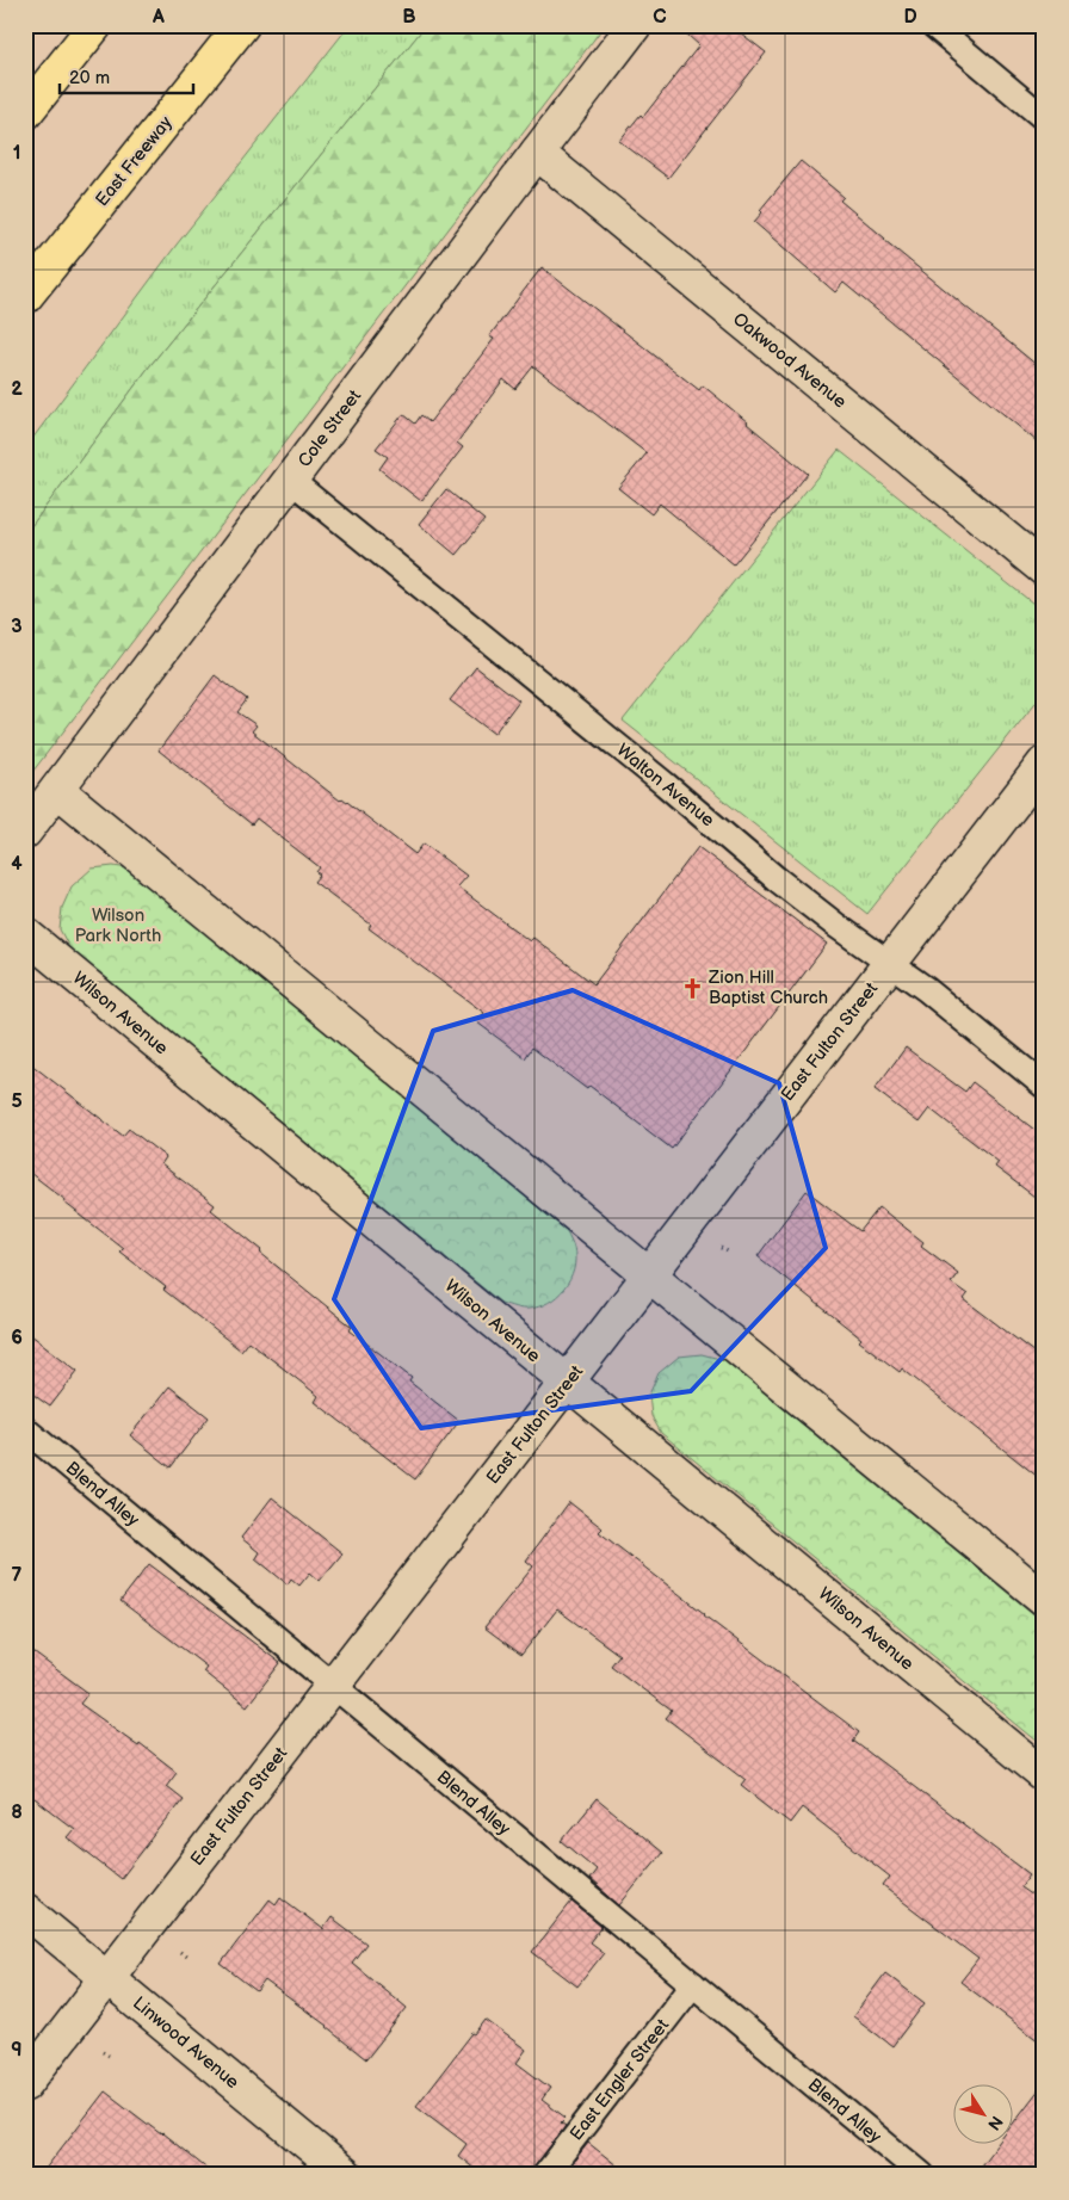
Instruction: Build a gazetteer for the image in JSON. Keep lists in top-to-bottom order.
{
  "streets": {
    "highway": ["East Freeway"],
    "street": [
      "Oakwood Avenue",
      "Cole Street",
      "Wilson Avenue",
      "East Fulton Street",
      "Linwood Avenue"
    ],
    "lane": ["Walton Avenue", "Blend Alley", "East Engler Street"]
  },
  "crossings": [
    ["Oakwood Avenue", "Cole Street"],
    ["Cole Street", "Walton Avenue"],
    ["Walton Avenue", "East Fulton Street"],
    ["Wilson Avenue", "East Fulton Street"],
    ["East Fulton Street", "Blend Alley"],
    ["East Fulton Street", "Linwood Avenue"],
    ["Blend Alley", "East Engler Street"]
  ],
  "parks": ["Wilson Park North"],
  "places": {
    "church": ["Zion Hill Baptist Church"]
  },
  "scale_bar": "20 m",
  "north": "bottom right",
  "grid": {
    "columns": [
      "A",
      "B",
      "C",
      "D"
    ],
    "rows": [
      "1",
      "2",
      "3",
      "4",
      "5",
      "6",
      "7",
      "8",
      "9"
    ]
  }
}
